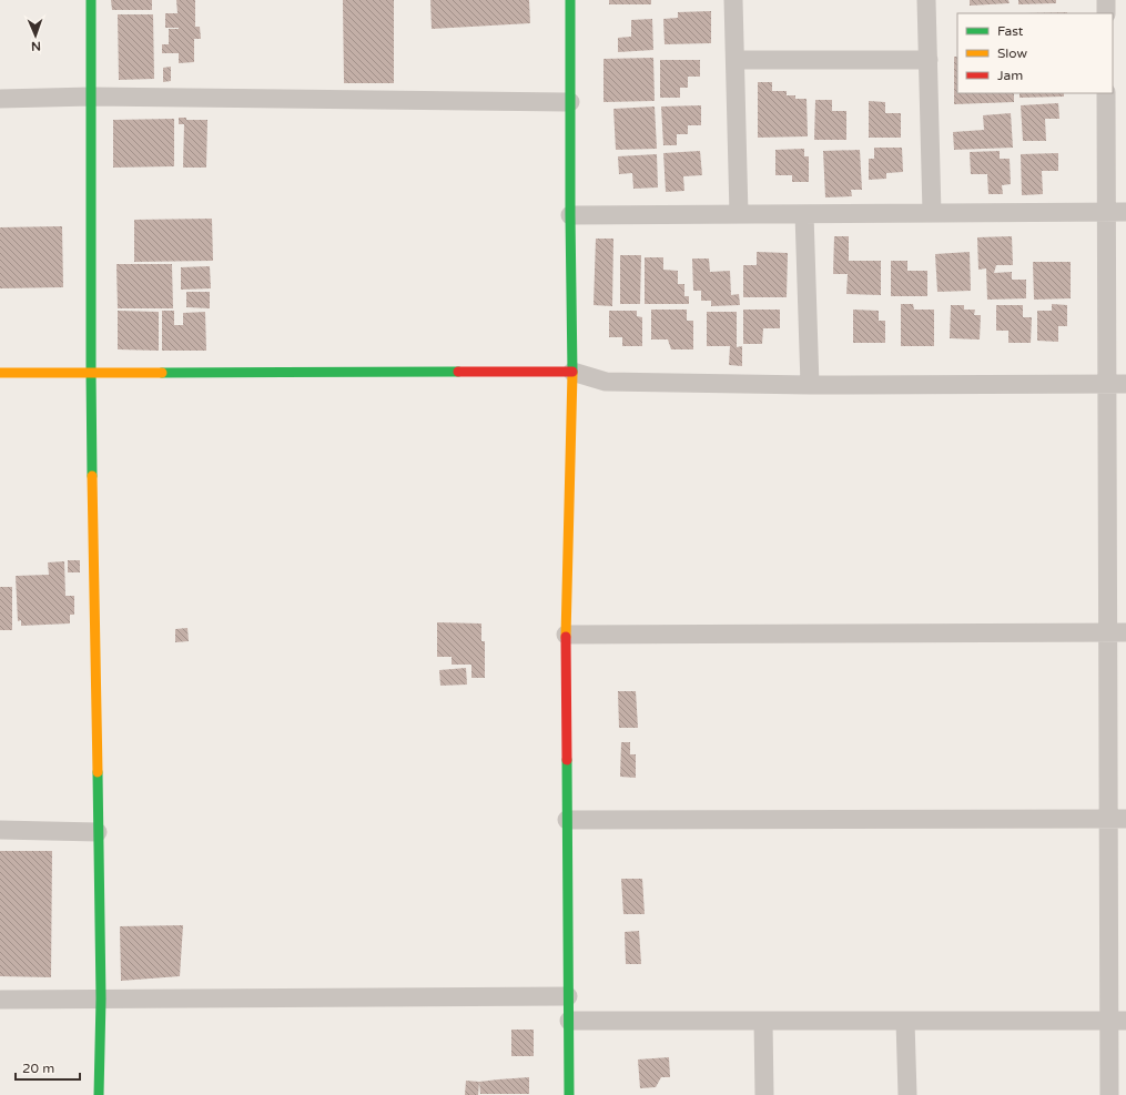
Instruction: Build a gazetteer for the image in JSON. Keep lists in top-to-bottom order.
{
  "legend": ["Fast", "Slow", "Jam"],
  "scale_bar": "20 m",
  "north": "bottom"
}
